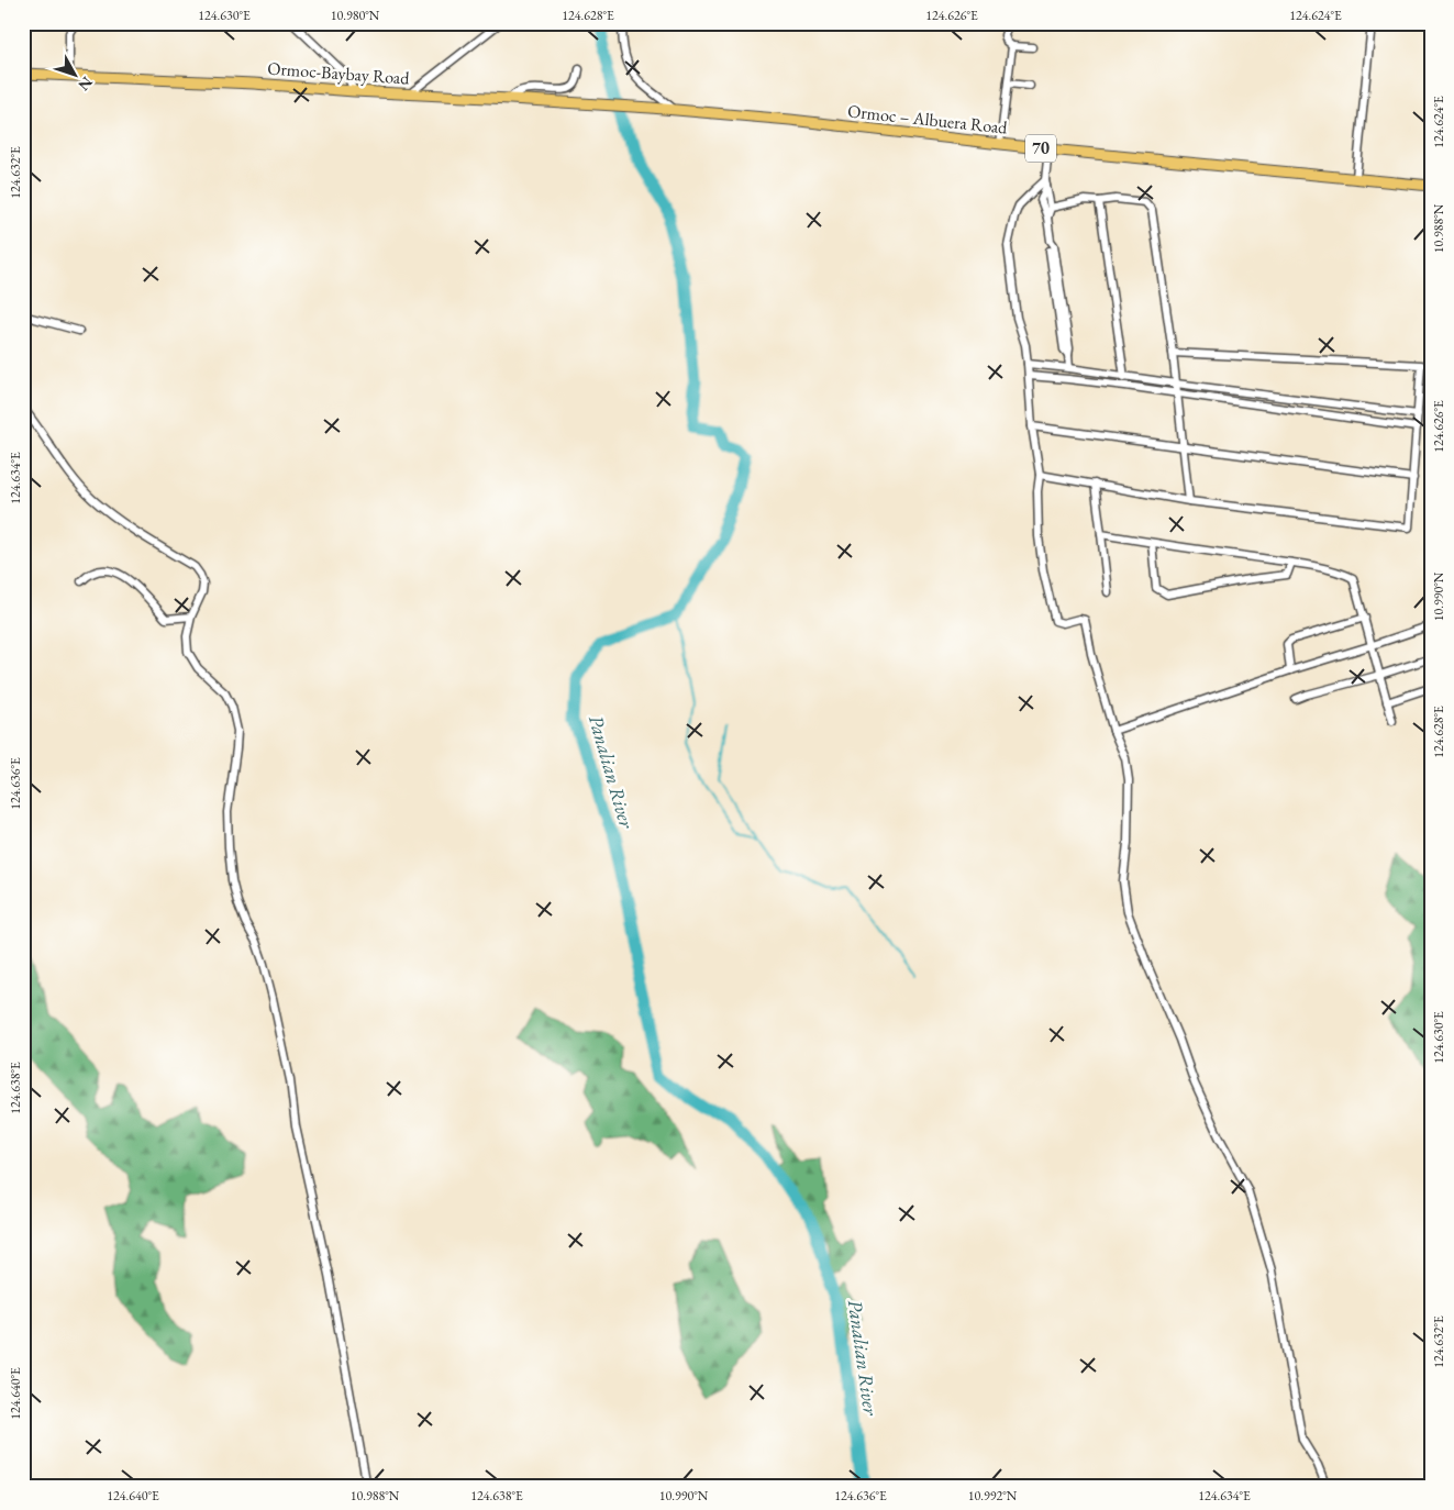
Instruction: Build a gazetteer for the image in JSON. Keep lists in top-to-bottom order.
{
  "streets": {
    "highway": ["Ormoc-Baybay Road", "Ormoc – Albuera Road", "70"]
  },
  "crossings": [
    ["Ormoc-Baybay Road", "Ormoc – Albuera Road"]
  ],
  "water": ["Panalian River"],
  "north": "bottom right",
  "coordinates": [
    "124.630°E",
    "10.980°N",
    "124.628°E",
    "124.626°E",
    "124.624°E",
    "124.632°E",
    "10.988°N",
    "124.634°E",
    "10.990°N",
    "124.636°E",
    "124.638°E",
    "124.640°E",
    "10.992°N"
  ]
}
